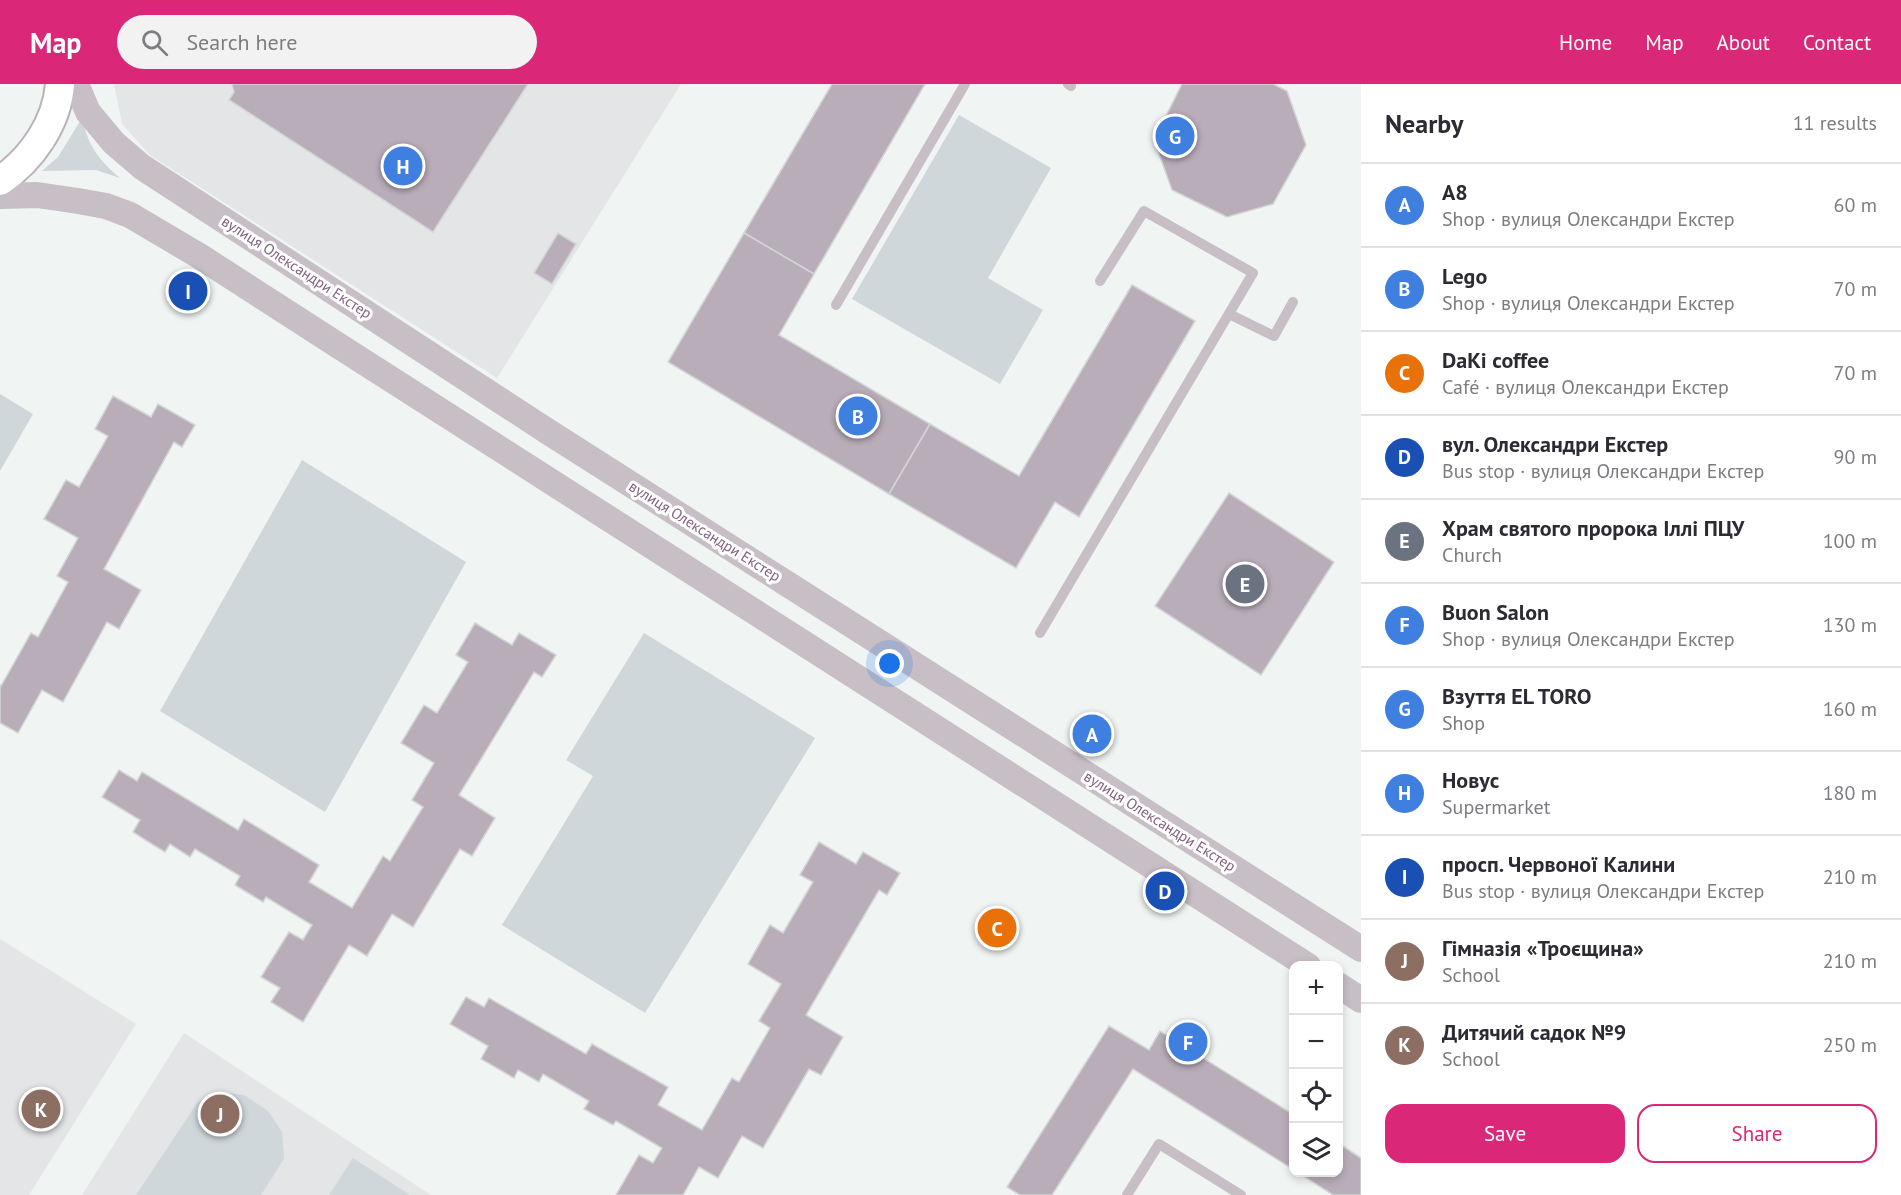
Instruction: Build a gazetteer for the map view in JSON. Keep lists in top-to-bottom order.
{
  "streets": {
    "street": ["вулиця Олександри Екстер"]
  },
  "page": {
    "header": "Map",
    "search": "Search here",
    "nav": [
      "Home",
      "Map",
      "About",
      "Contact"
    ],
    "heading": ["Nearby", "11 results"],
    "pins": [
      "G",
      "H",
      "I",
      "B",
      "E",
      "A",
      "D",
      "C",
      "F",
      "K",
      "J"
    ],
    "list": [
      {
        "mark": "A",
        "name": "A8",
        "note": "Shop · вулиця Олександри Екстер",
        "value": "60 m"
      },
      {
        "mark": "B",
        "name": "Lego",
        "note": "Shop · вулиця Олександри Екстер",
        "value": "70 m"
      },
      {
        "mark": "C",
        "name": "DaKi coffee",
        "note": "Café · вулиця Олександри Екстер",
        "value": "70 m"
      },
      {
        "mark": "D",
        "name": "вул. Олександри Екстер",
        "note": "Bus stop · вулиця Олександри Екстер",
        "value": "90 m"
      },
      {
        "mark": "E",
        "name": "Храм святого пророка Іллі ПЦУ",
        "note": "Church",
        "value": "100 m"
      },
      {
        "mark": "F",
        "name": "Buon Salon",
        "note": "Shop · вулиця Олександри Екстер",
        "value": "130 m"
      },
      {
        "mark": "G",
        "name": "Взуття EL TORO",
        "note": "Shop",
        "value": "160 m"
      },
      {
        "mark": "H",
        "name": "Новус",
        "note": "Supermarket",
        "value": "180 m"
      },
      {
        "mark": "I",
        "name": "просп. Червоної Калини",
        "note": "Bus stop · вулиця Олександри Екстер",
        "value": "210 m"
      },
      {
        "mark": "J",
        "name": "Гімназія «Троєщина»",
        "note": "School",
        "value": "210 m"
      },
      {
        "mark": "K",
        "name": "Дитячий садок №9",
        "note": "School",
        "value": "250 m"
      }
    ],
    "map_buttons": ["+", "−"],
    "buttons": ["Save", "Share"]
  }
}
